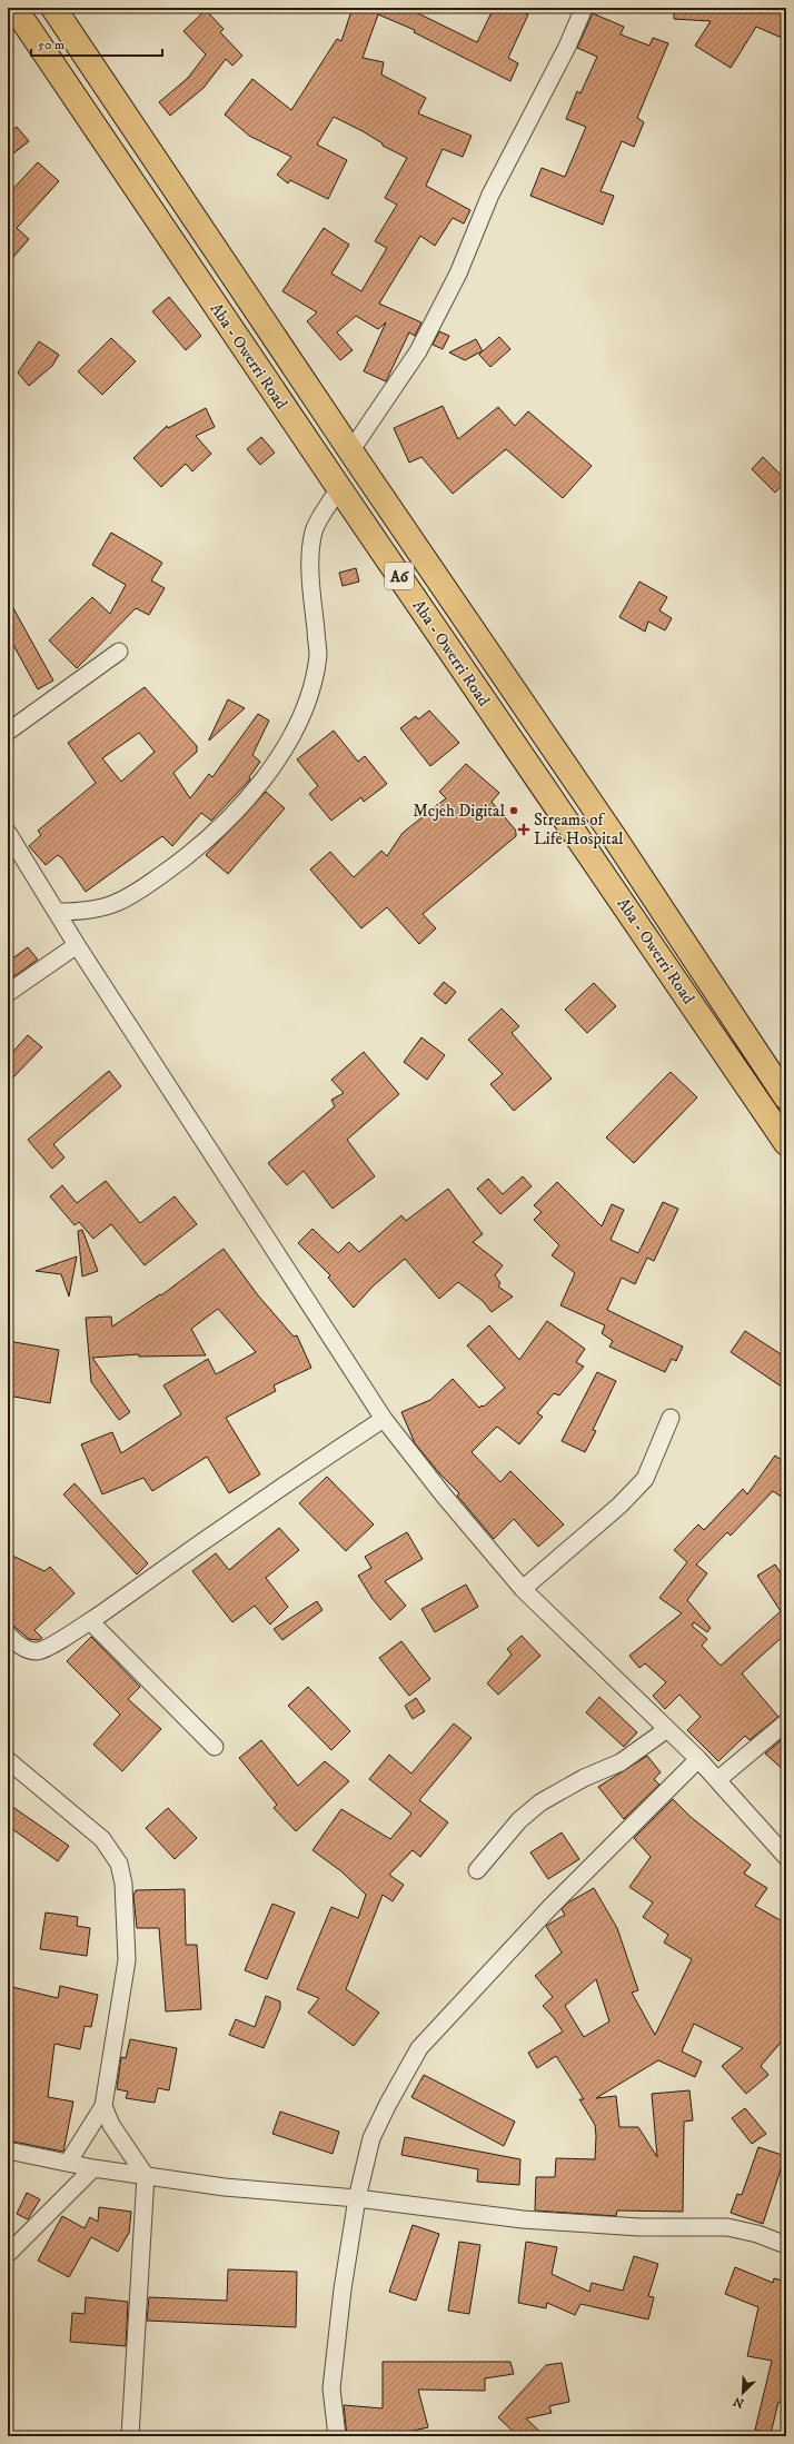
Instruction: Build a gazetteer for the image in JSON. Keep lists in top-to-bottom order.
{
  "streets": {
    "highway": ["Aba - Owerri Road", "A6"]
  },
  "places": {
    "other": ["Mcjeh Digital"],
    "health": ["Streams of Life Hospital"]
  },
  "scale_bar": "50 m",
  "north": "bottom left"
}
